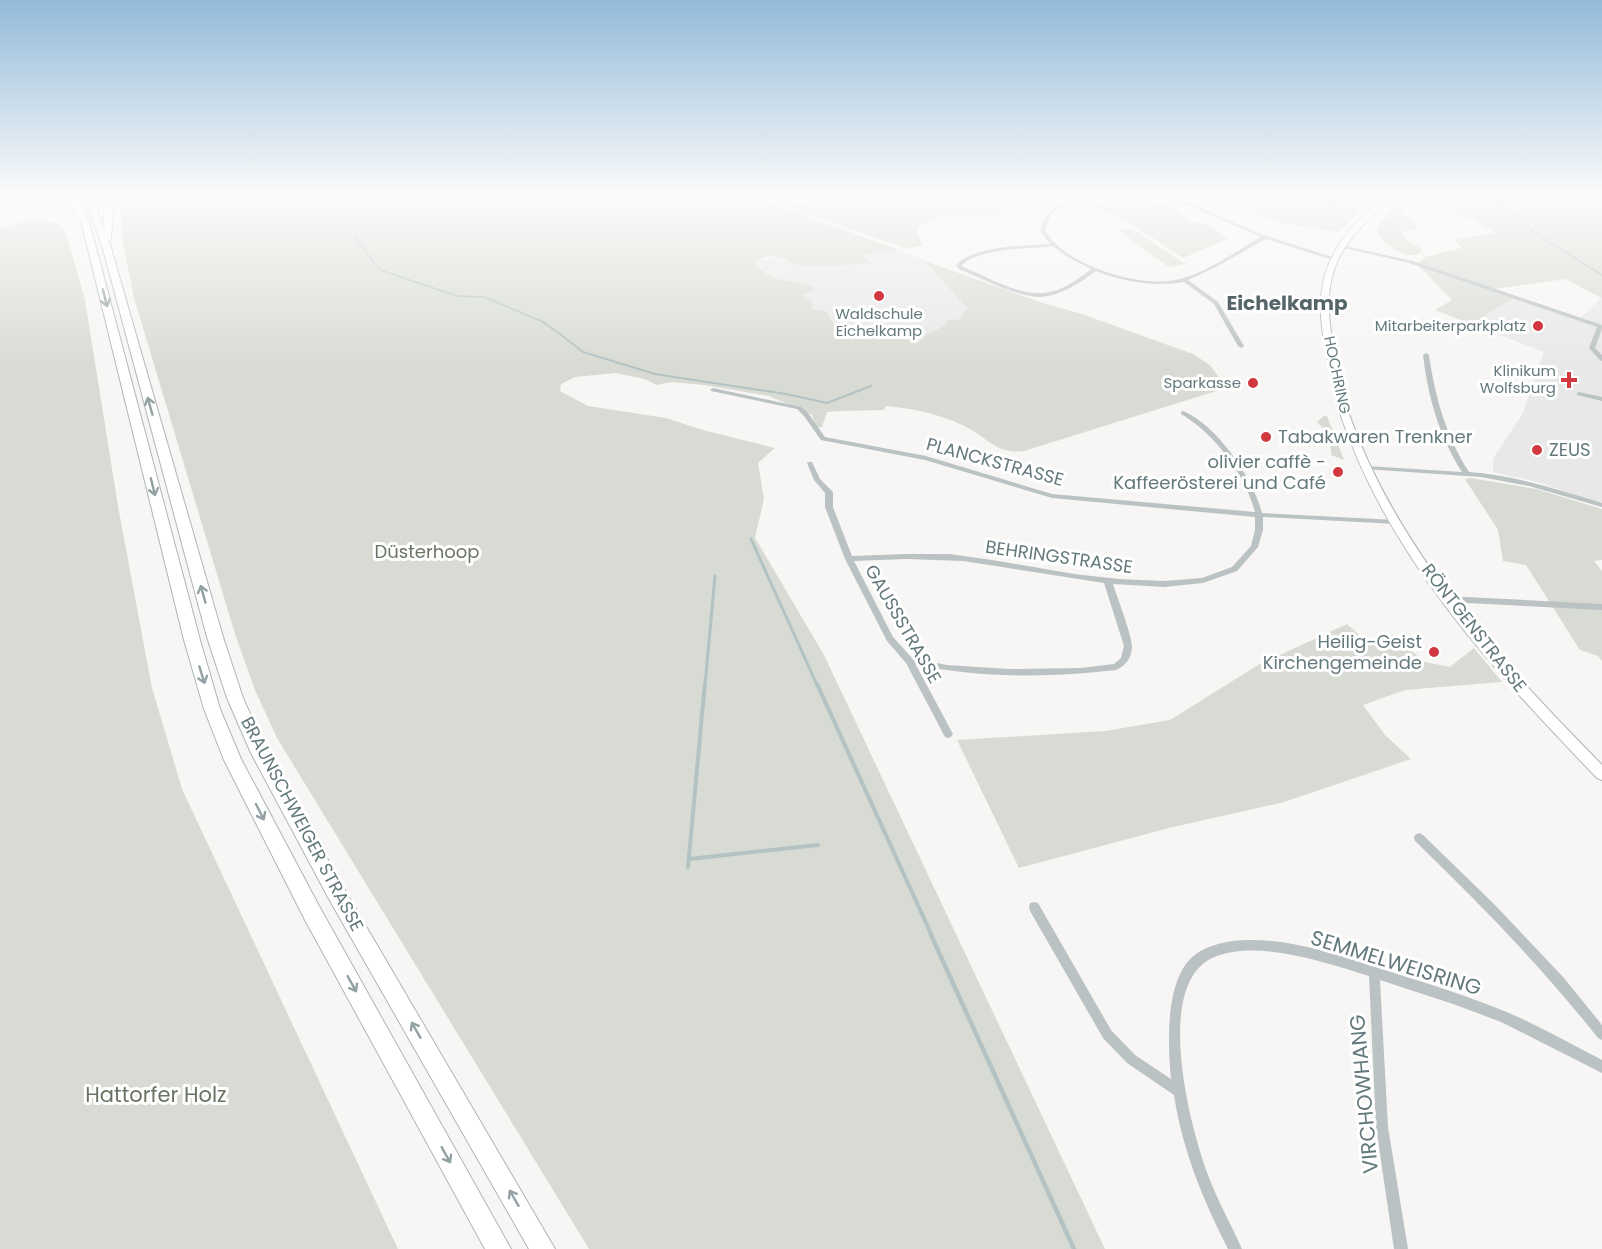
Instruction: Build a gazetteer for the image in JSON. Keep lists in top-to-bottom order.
{
  "streets": {
    "highway": ["BRAUNSCHWEIGER STRASSE"],
    "street": [
      "HOCHRING",
      "PLANCKSTRASSE",
      "BEHRINGSTRASSE",
      "GAUSSSTRASSE",
      "RÖNTGENSTRASSE",
      "SEMMELWEISRING",
      "VIRCHOWHANG"
    ]
  },
  "crossings": [
    ["HOCHRING", "RÖNTGENSTRASSE"],
    ["PLANCKSTRASSE", "BEHRINGSTRASSE"],
    ["PLANCKSTRASSE", "RÖNTGENSTRASSE"],
    ["BEHRINGSTRASSE", "GAUSSSTRASSE"],
    ["SEMMELWEISRING", "VIRCHOWHANG"]
  ],
  "districts": ["Eichelkamp"],
  "parks": ["Düsterhoop", "Hattorfer Holz"],
  "places": {
    "other": [
      "Waldschule Eichelkamp",
      "Mitarbeiterparkplatz",
      "Sparkasse",
      "Tabakwaren Trenkner",
      "ZEUS",
      "olivier caffè - Kaffeerösterei und Café",
      "Heilig-Geist Kirchengemeinde"
    ],
    "health": ["Klinikum Wolfsburg"]
  }
}
